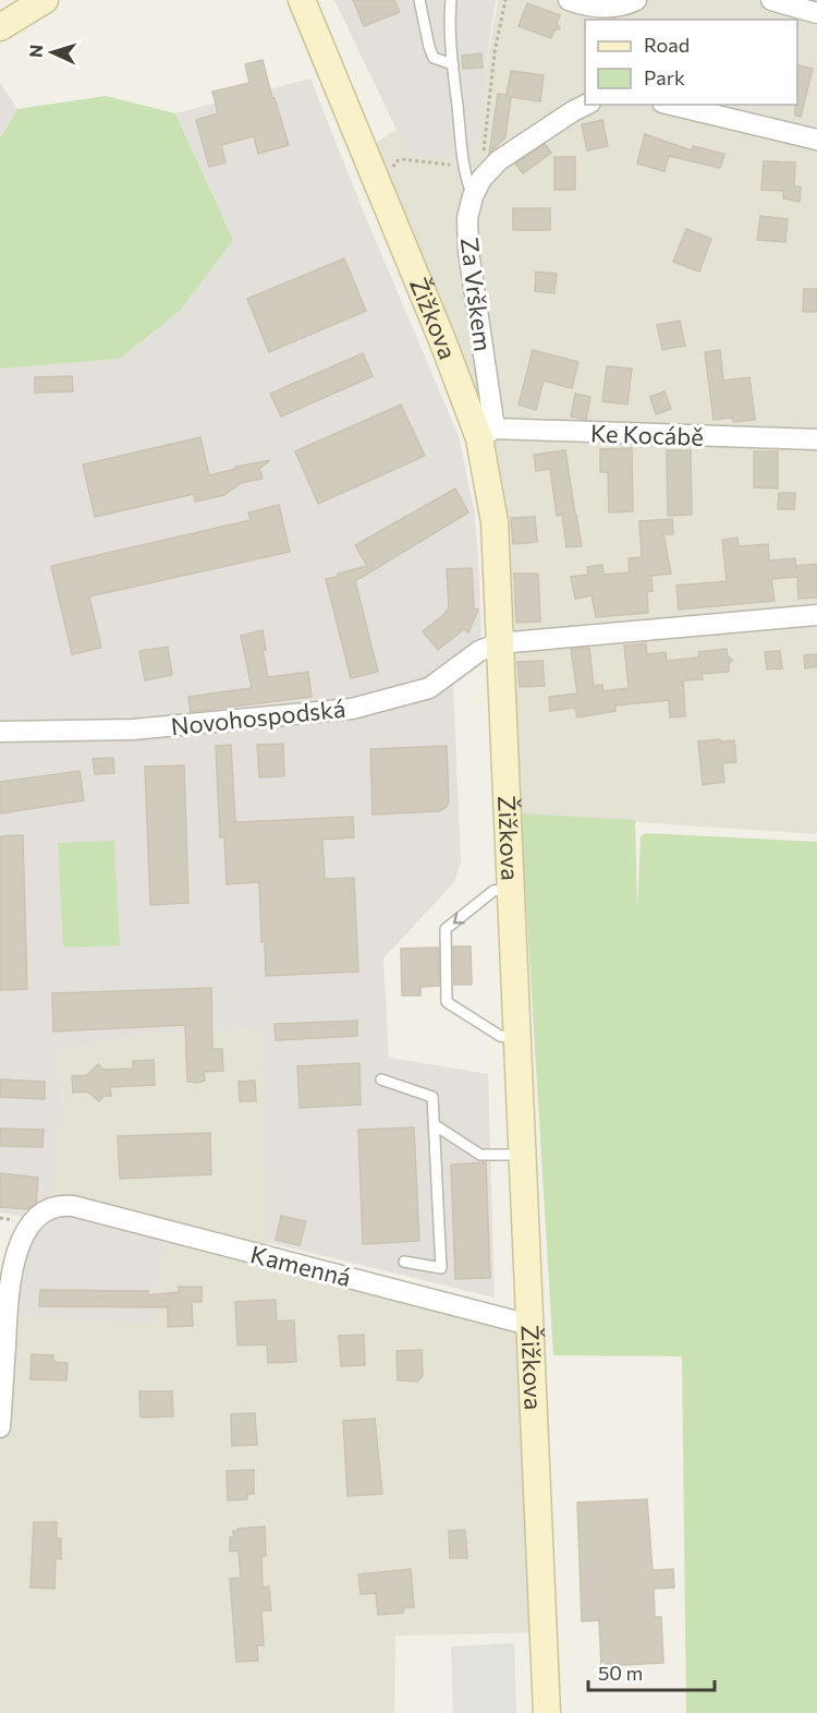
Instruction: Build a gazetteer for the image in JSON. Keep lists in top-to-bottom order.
{
  "streets": {
    "street": [
      "Za Vrškem",
      "Žižkova",
      "Ke Kocábě",
      "Novohospodská",
      "Kamenná"
    ]
  },
  "crossings": [
    ["Za Vrškem", "Žižkova"],
    ["Za Vrškem", "Ke Kocábě"],
    ["Žižkova", "Ke Kocábě"],
    ["Žižkova", "Novohospodská"],
    ["Žižkova", "Kamenná"]
  ],
  "legend": ["Road", "Park"],
  "scale_bar": "50 m",
  "north": "left"
}
